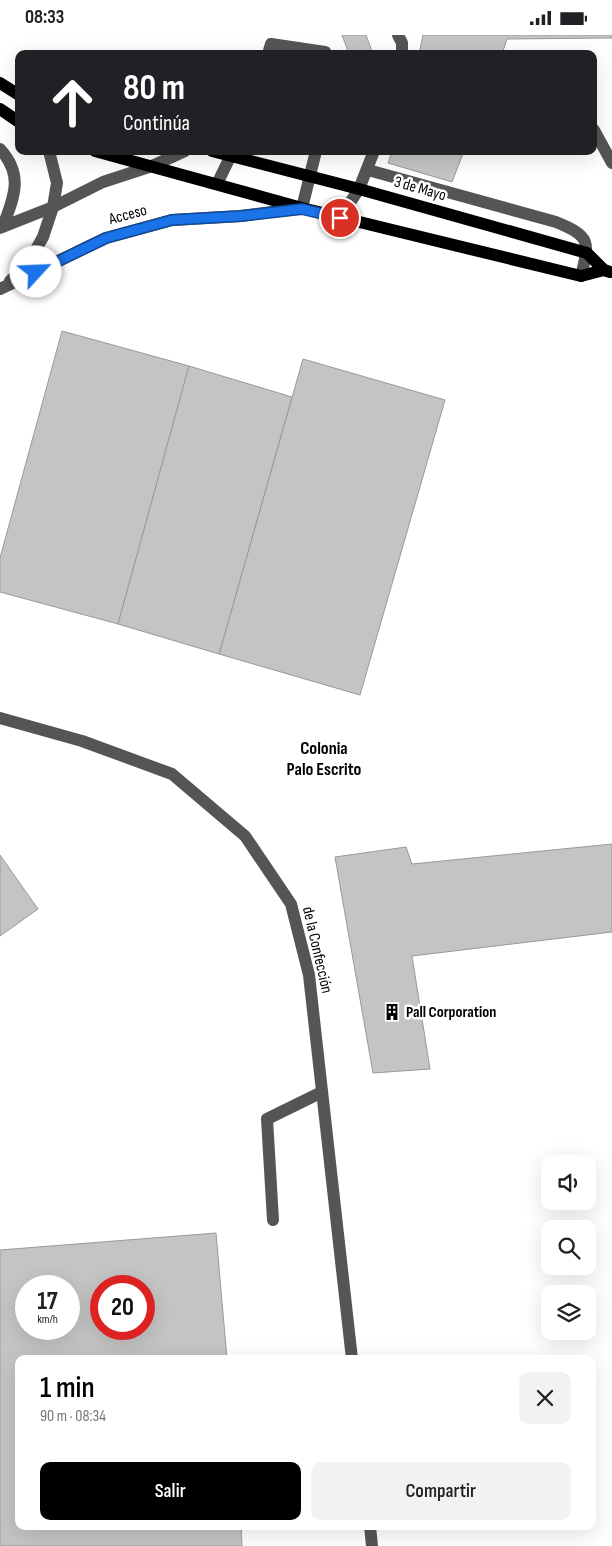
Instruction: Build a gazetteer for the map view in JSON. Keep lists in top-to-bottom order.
{
  "streets": {
    "main road": ["3 de Mayo"],
    "lane": ["Acceso", "de la Confección"]
  },
  "districts": ["Colonia Palo Escrito"],
  "places": {
    "building": ["Pall Corporation"]
  },
  "page": {
    "status": "08:33",
    "turn": ["80 m", "Continúa"],
    "speed": "17 km/h",
    "limit": "20",
    "heading": ["1 min", "90 m · 08:34"],
    "buttons": ["Salir", "Compartir"]
  }
}
